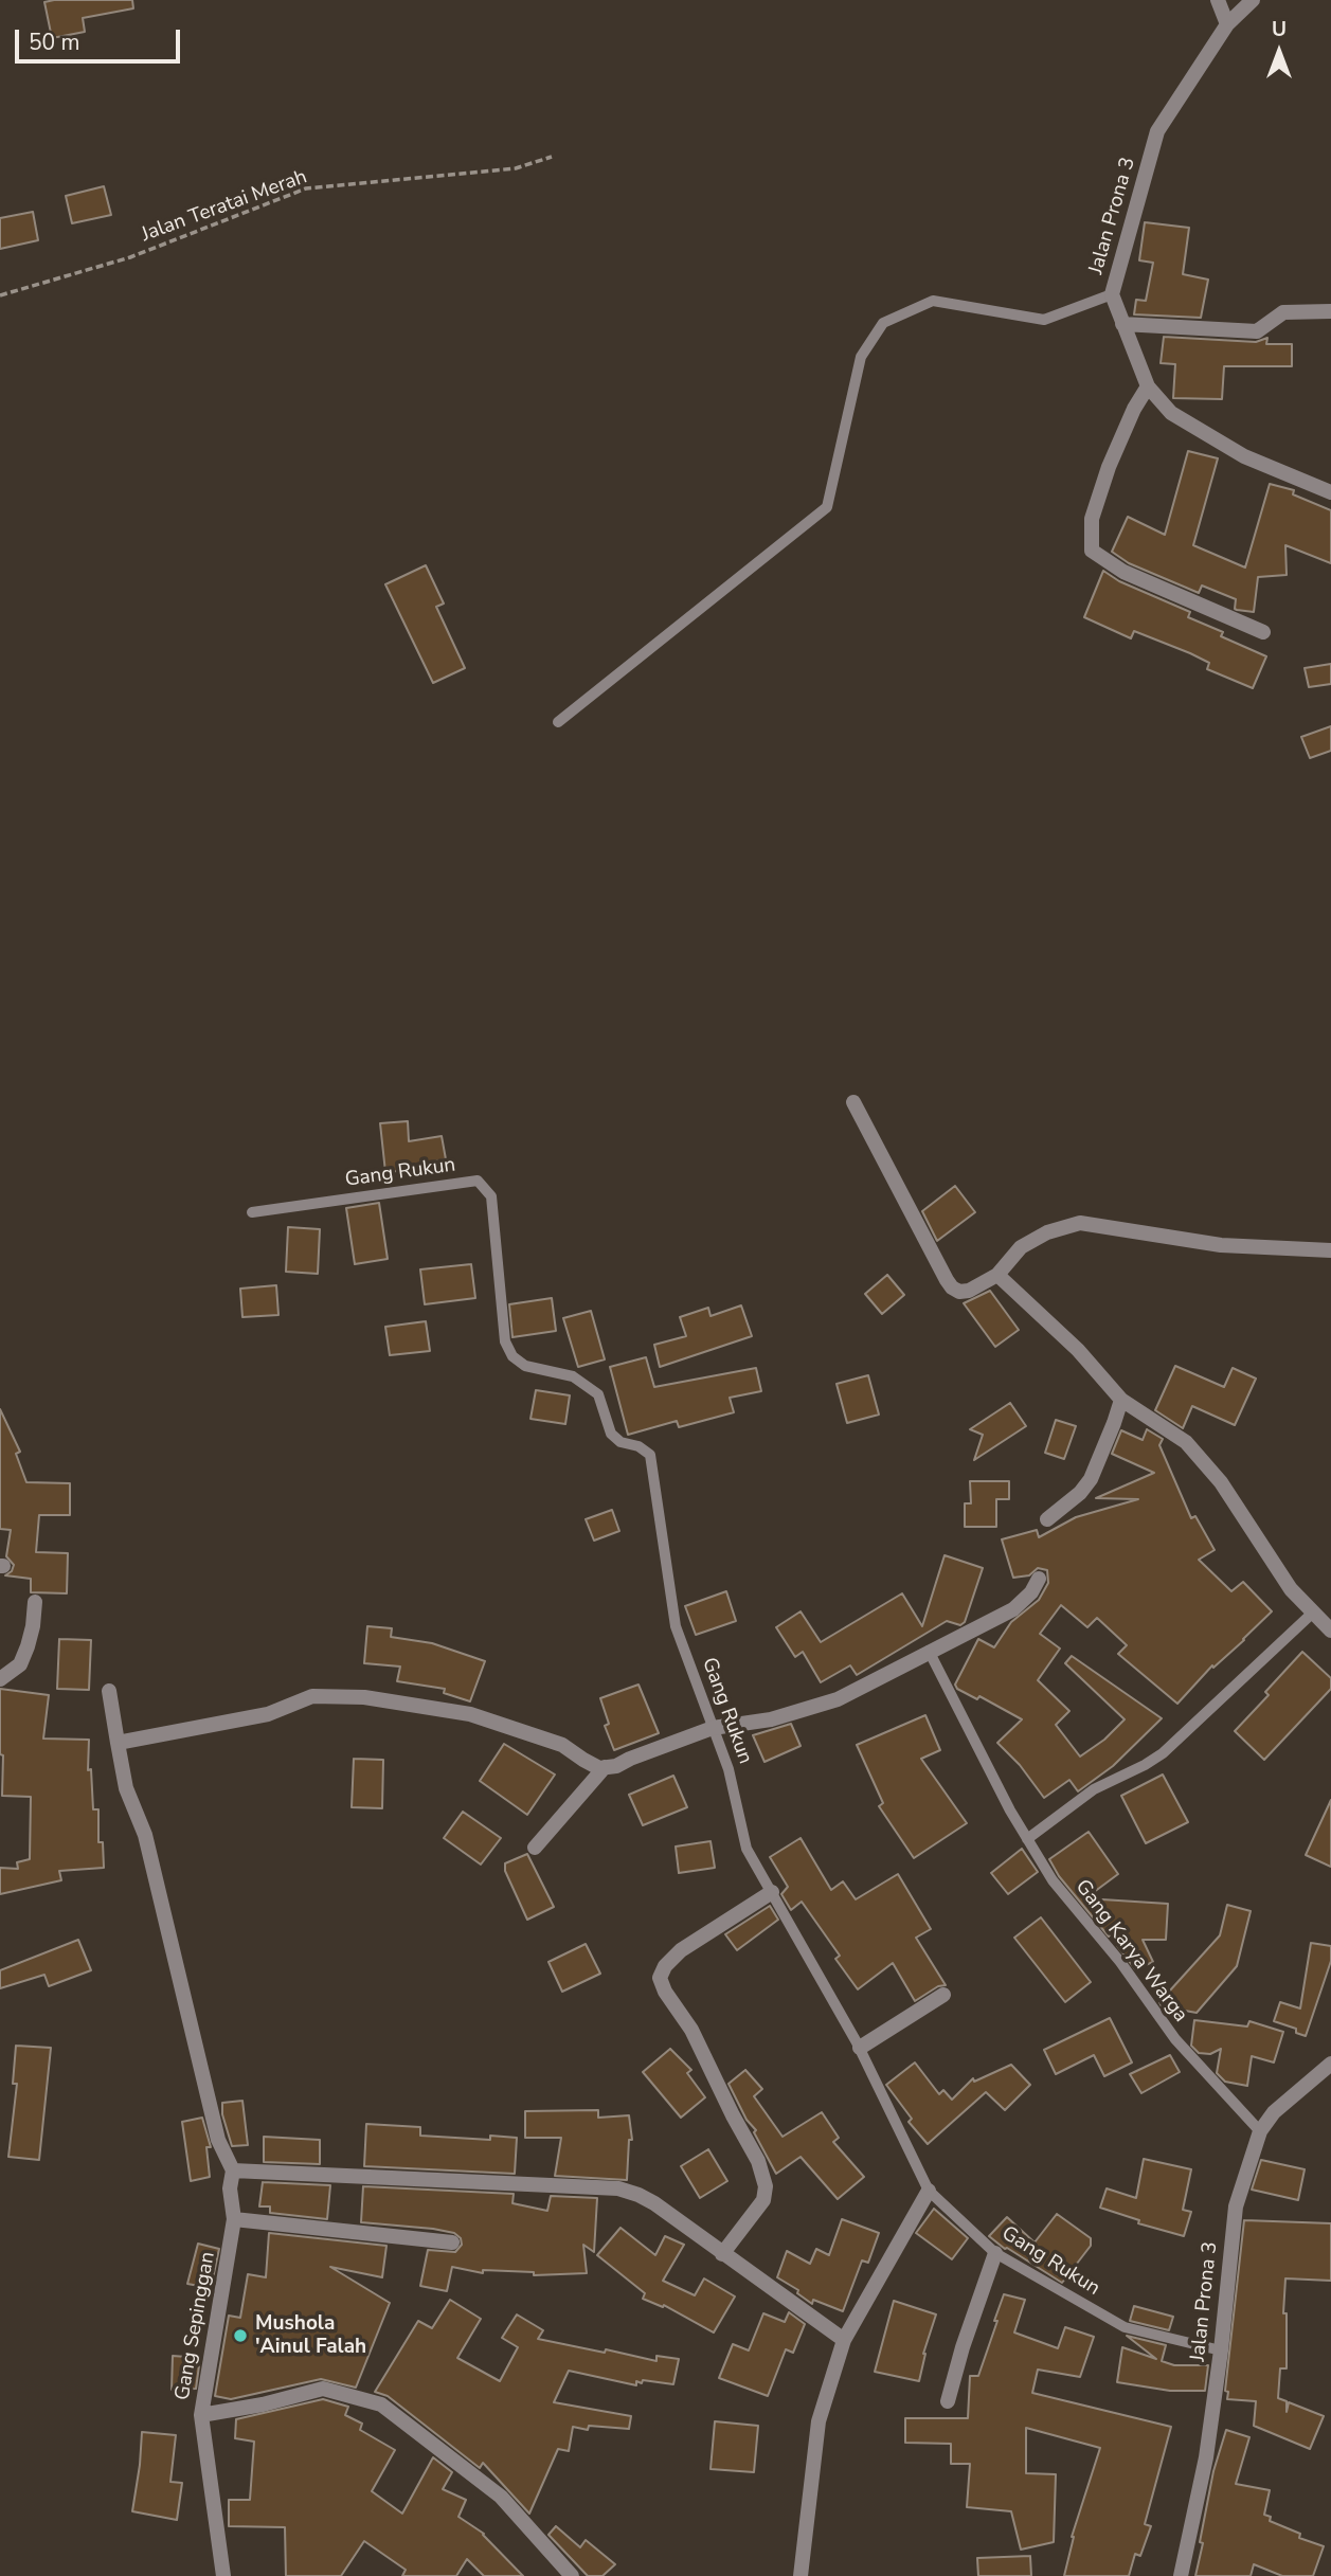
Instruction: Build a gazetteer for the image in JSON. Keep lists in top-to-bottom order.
{
  "streets": {
    "street": ["Jalan Prona 3", "Gang Sepinggan"],
    "lane": ["Gang Rukun", "Gang Karya Warga"],
    "path": ["Jalan Teratai Merah"]
  },
  "crossings": [
    ["Jalan Prona 3", "Gang Rukun"],
    ["Jalan Prona 3", "Gang Karya Warga"]
  ],
  "places": ["Mushola 'Ainul Falah"],
  "scale_bar": "50 m",
  "north": "top"
}
